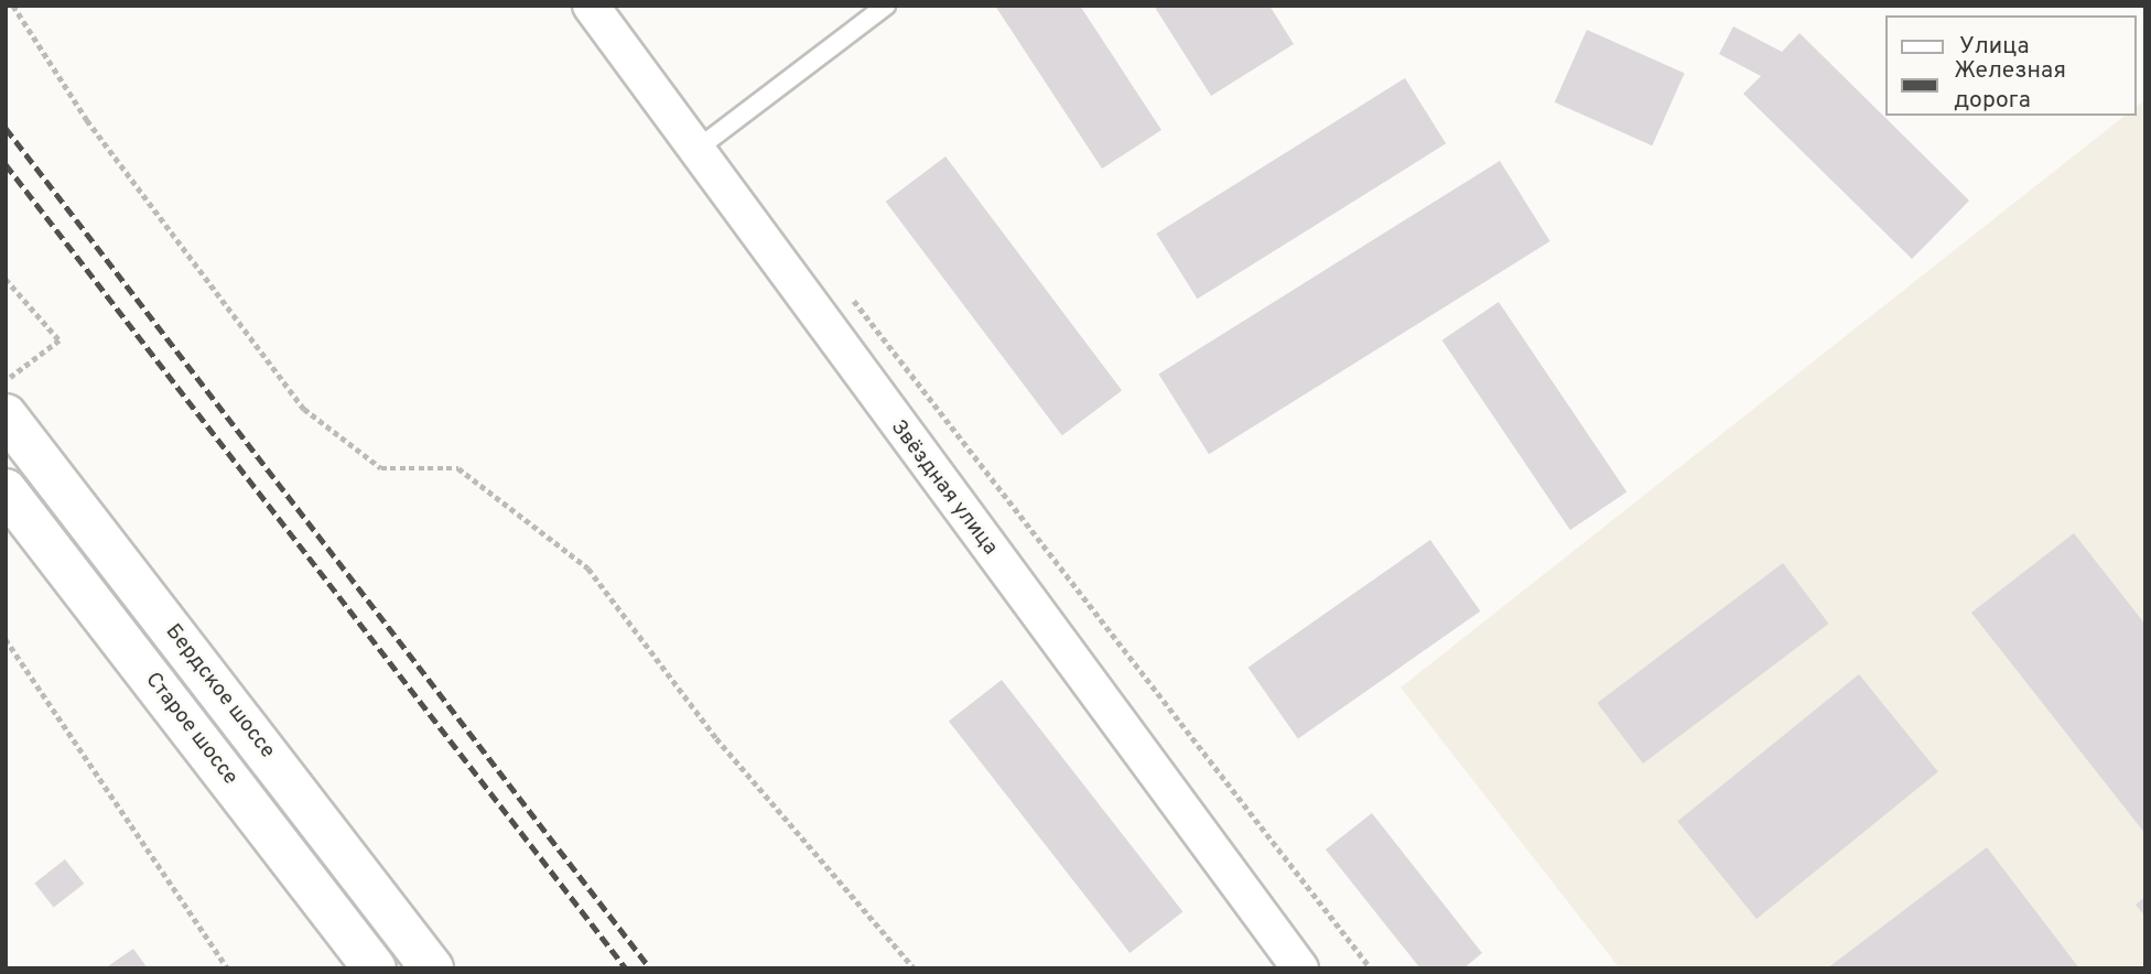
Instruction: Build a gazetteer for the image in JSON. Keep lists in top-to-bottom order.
{
  "streets": {
    "highway": ["Бердское шоссе", "Старое шоссе"],
    "street": ["Звёздная улица"]
  },
  "legend": ["Улица", "Железная дорога"]
}
